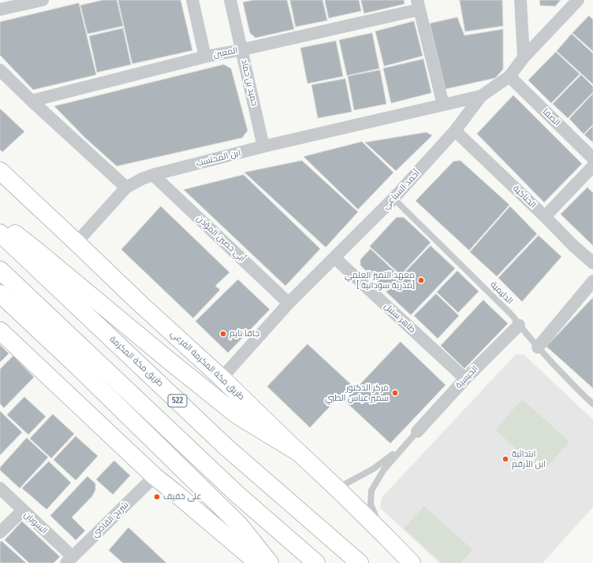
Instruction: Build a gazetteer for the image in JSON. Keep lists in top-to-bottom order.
{
  "streets": {
    "main road": ["طريق مكة المكرمة", "طريق مكة المكرمة الفرعي", "522"],
    "street": [
      "المعين",
      "حميد بن حماد",
      "الصفا",
      "ابن المحتسب",
      "أحمد السباعي",
      "الحناكية",
      "أبي حصين المؤذن",
      "طاهر سنبل",
      "الحيسية",
      "شريح القاضي",
      "السوبان"
    ],
    "lane": ["الدليمية"]
  },
  "crossings": [
    ["المعين", "حميد بن حماد"],
    ["حميد بن حماد", "ابن المحتسب"],
    ["الصفا", "أحمد السباعي"],
    ["ابن المحتسب", "أحمد السباعي"],
    ["ابن المحتسب", "أبي حصين المؤذن"],
    ["ابن المحتسب", "طريق مكة المكرمة الفرعي"],
    ["أحمد السباعي", "الحناكية"],
    ["أحمد السباعي", "أبي حصين المؤذن"],
    ["أحمد السباعي", "الدليمية"],
    ["أحمد السباعي", "طاهر سنبل"],
    ["أحمد السباعي", "طريق مكة المكرمة الفرعي"],
    ["الدليمية", "الحيسية"],
    ["طاهر سنبل", "الحيسية"],
    ["شريح القاضي", "السوبان"]
  ],
  "places": [
    "معهد التميز العلمي [ مدرية سودانية]",
    "جافا تايم",
    "مركز الدكتور سمير عباس الطبي",
    "ابتدائية ابن الأرقم",
    "على خفيف"
  ]
}
